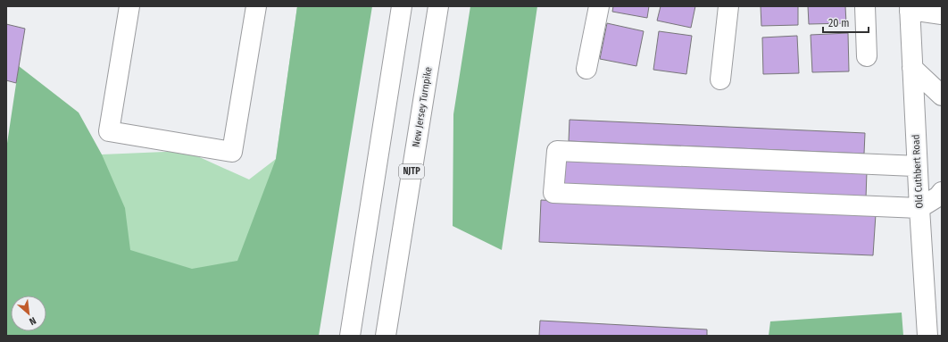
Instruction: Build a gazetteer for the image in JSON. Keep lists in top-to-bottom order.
{
  "streets": {
    "main road": ["New Jersey Turnpike", "NJTP", "Old Cuthbert Road"]
  },
  "scale_bar": "20 m",
  "north": "bottom right"
}
